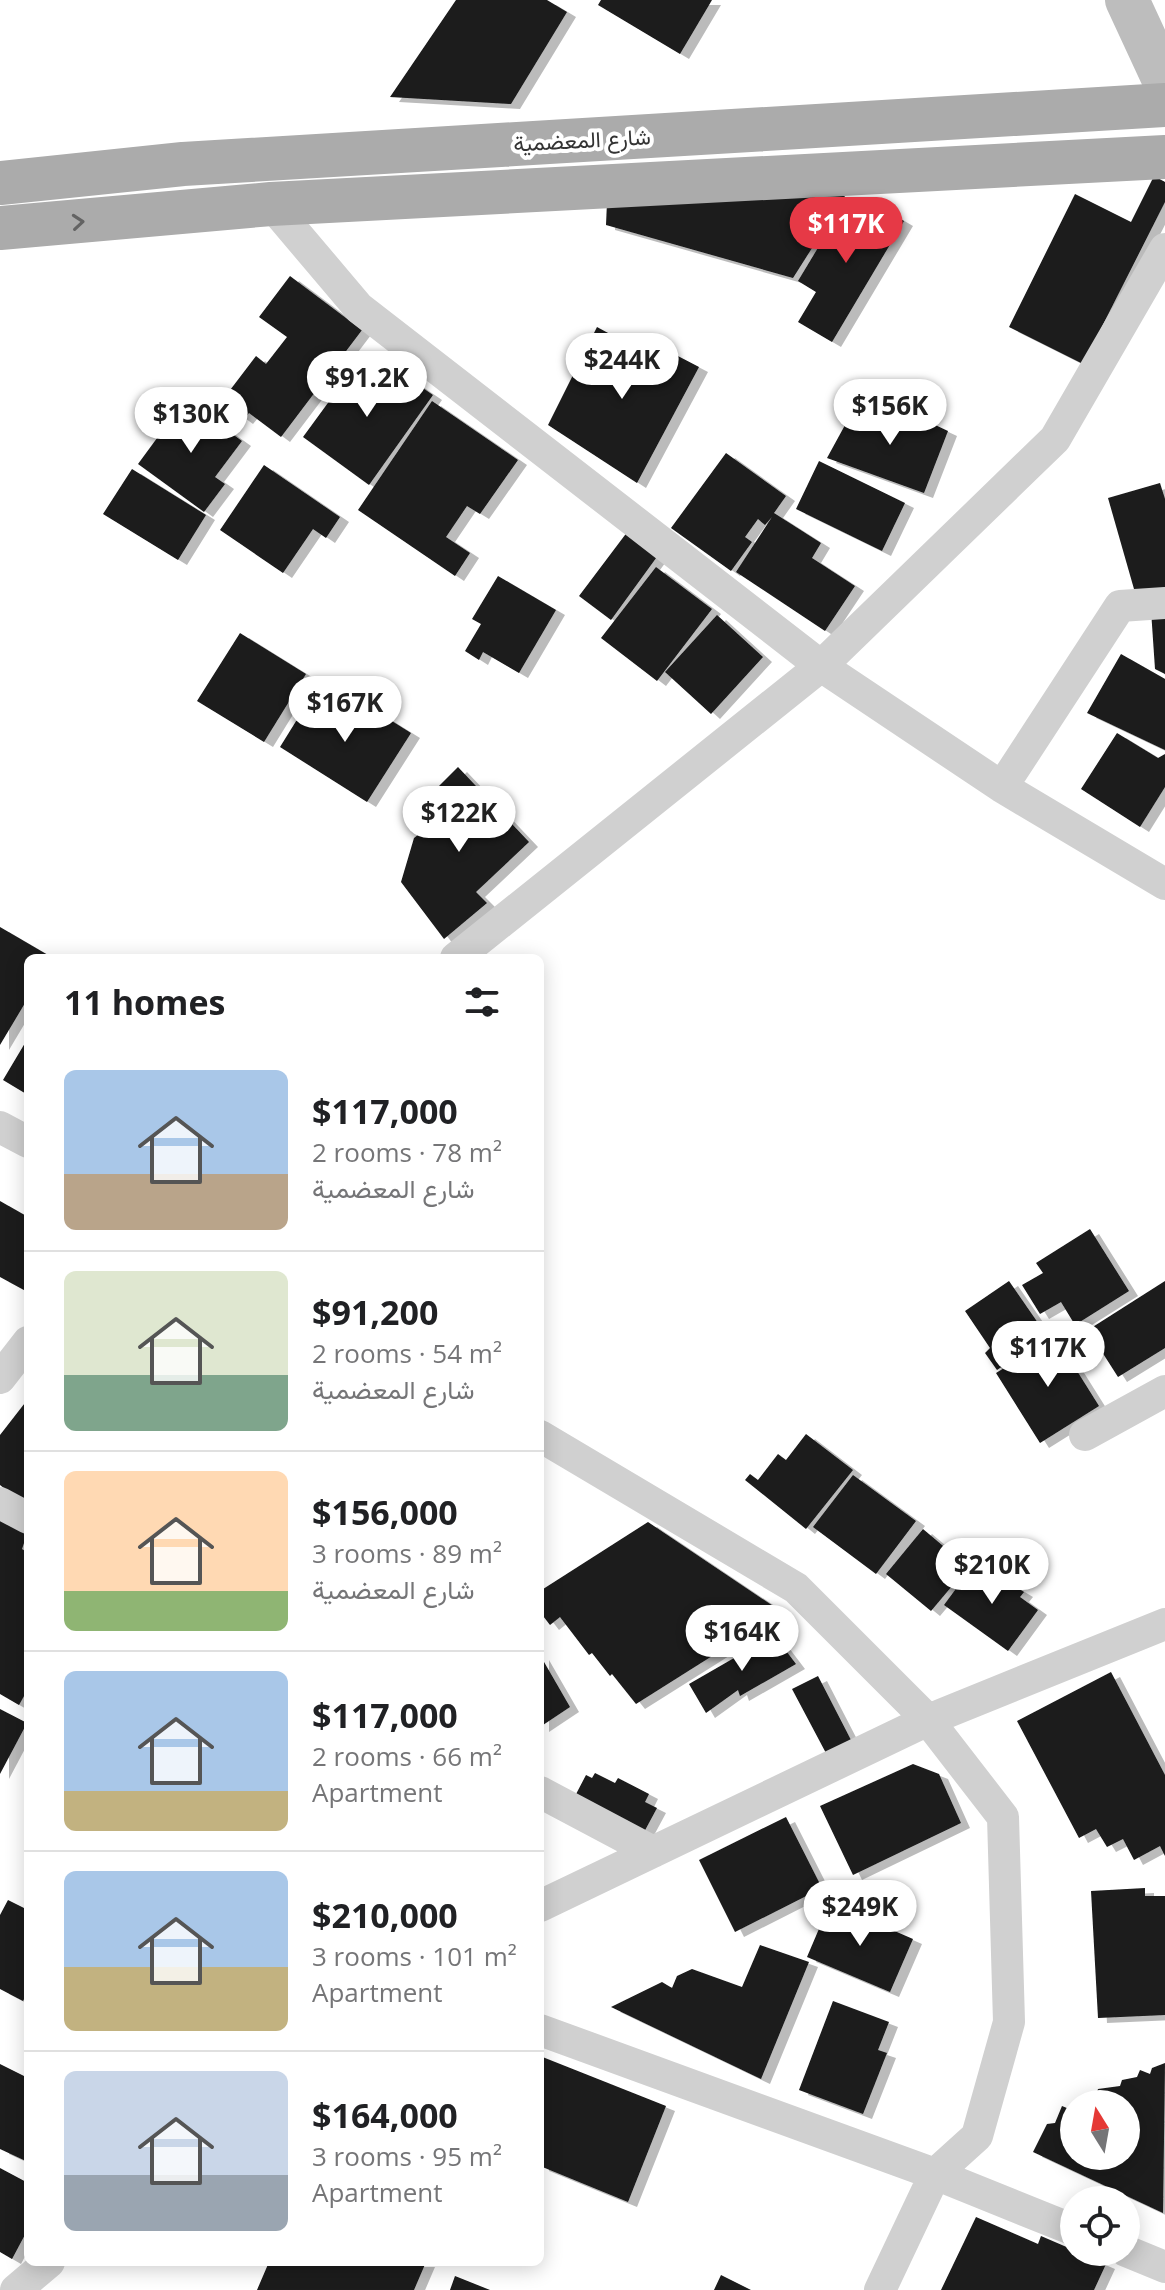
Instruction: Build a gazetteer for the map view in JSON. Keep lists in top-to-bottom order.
{
  "streets": {
    "main road": ["شارع المعضمية"]
  },
  "north": "top",
  "page": {
    "price": [
      "$117K",
      "$244K",
      "$91.2K",
      "$156K",
      "$130K",
      "$167K",
      "$122K",
      "$117K",
      "$210K",
      "$164K",
      "$249K"
    ],
    "heading": "11 homes",
    "list": [
      {
        "name": "$117,000",
        "note": "2 rooms · 78 m² · شارع المعضمية"
      },
      {
        "name": "$91,200",
        "note": "2 rooms · 54 m² · شارع المعضمية"
      },
      {
        "name": "$156,000",
        "note": "3 rooms · 89 m² · شارع المعضمية"
      },
      {
        "name": "$117,000",
        "note": "2 rooms · 66 m² · Apartment"
      },
      {
        "name": "$210,000",
        "note": "3 rooms · 101 m² · Apartment"
      },
      {
        "name": "$164,000",
        "note": "3 rooms · 95 m² · Apartment"
      }
    ]
  }
}
